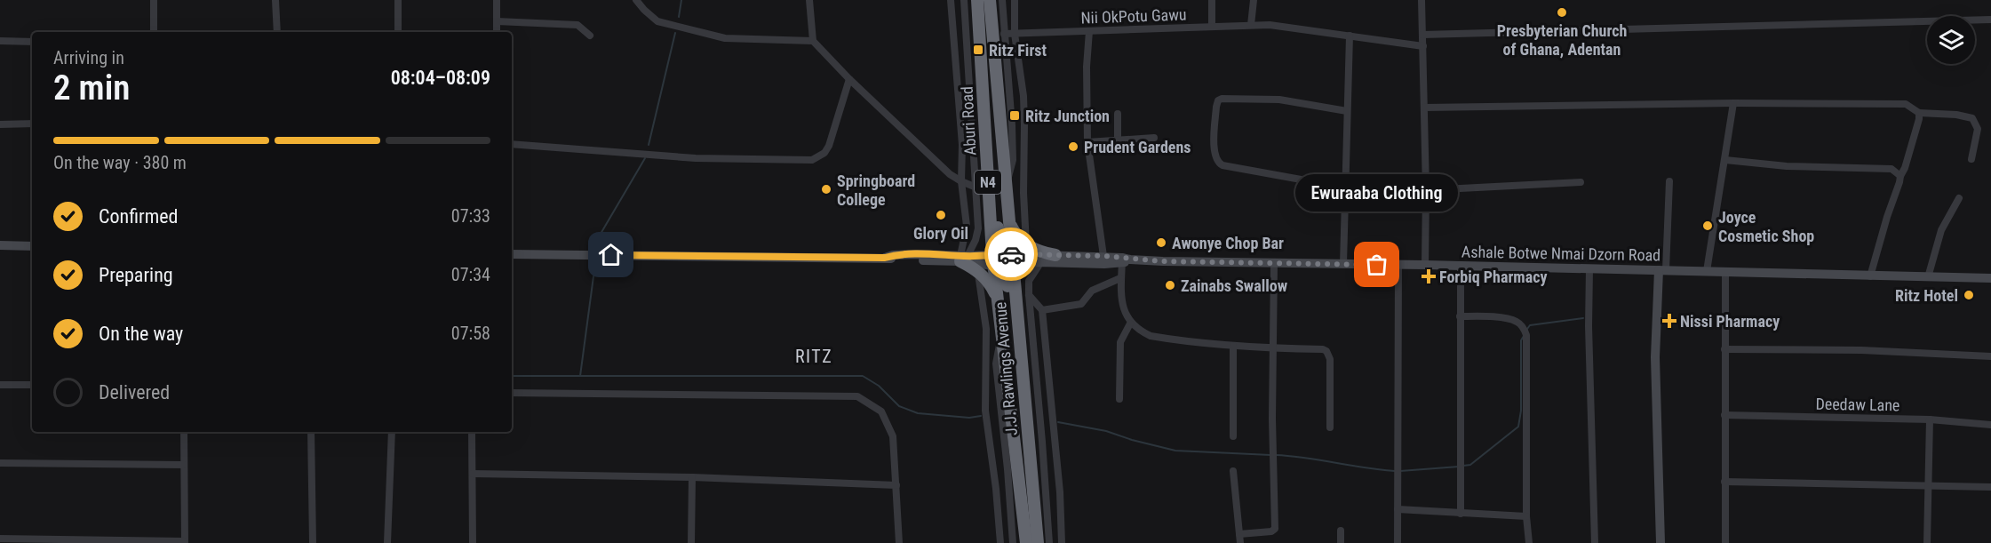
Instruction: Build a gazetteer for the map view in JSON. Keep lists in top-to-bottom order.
{
  "streets": {
    "highway": ["Aburi Road", "N4", "J.J. Rawlings Avenue"],
    "main road": ["Ashale Botwe Nmai Dzorn Road"],
    "street": ["Nii OkPotu Gawu", "Deedaw Lane"]
  },
  "crossings": [
    ["Aburi Road", "J.J. Rawlings Avenue"]
  ],
  "districts": ["RITZ"],
  "places": {
    "other": [
      "Presbyterian Church of Ghana, Adentan",
      "Prudent Gardens",
      "Springboard College",
      "Glory Oil",
      "Joyce Cosmetic Shop",
      "Awonye Chop Bar",
      "Ewuraaba Clothing",
      "Zainabs Swallow",
      "Ritz Hotel"
    ],
    "transit": ["Ritz First", "Ritz Junction"],
    "health": ["Forbiq Pharmacy", "Nissi Pharmacy"]
  },
  "page": {
    "heading": ["2 min", "Arriving in", "08:04–08:09"],
    "bar": "On the way · 380 m",
    "bubble": "Ewuraaba Clothing",
    "list": [
      ["Confirmed", "07:33"],
      ["Preparing", "07:34"],
      ["On the way", "07:58"],
      "Delivered"
    ]
  }
}
